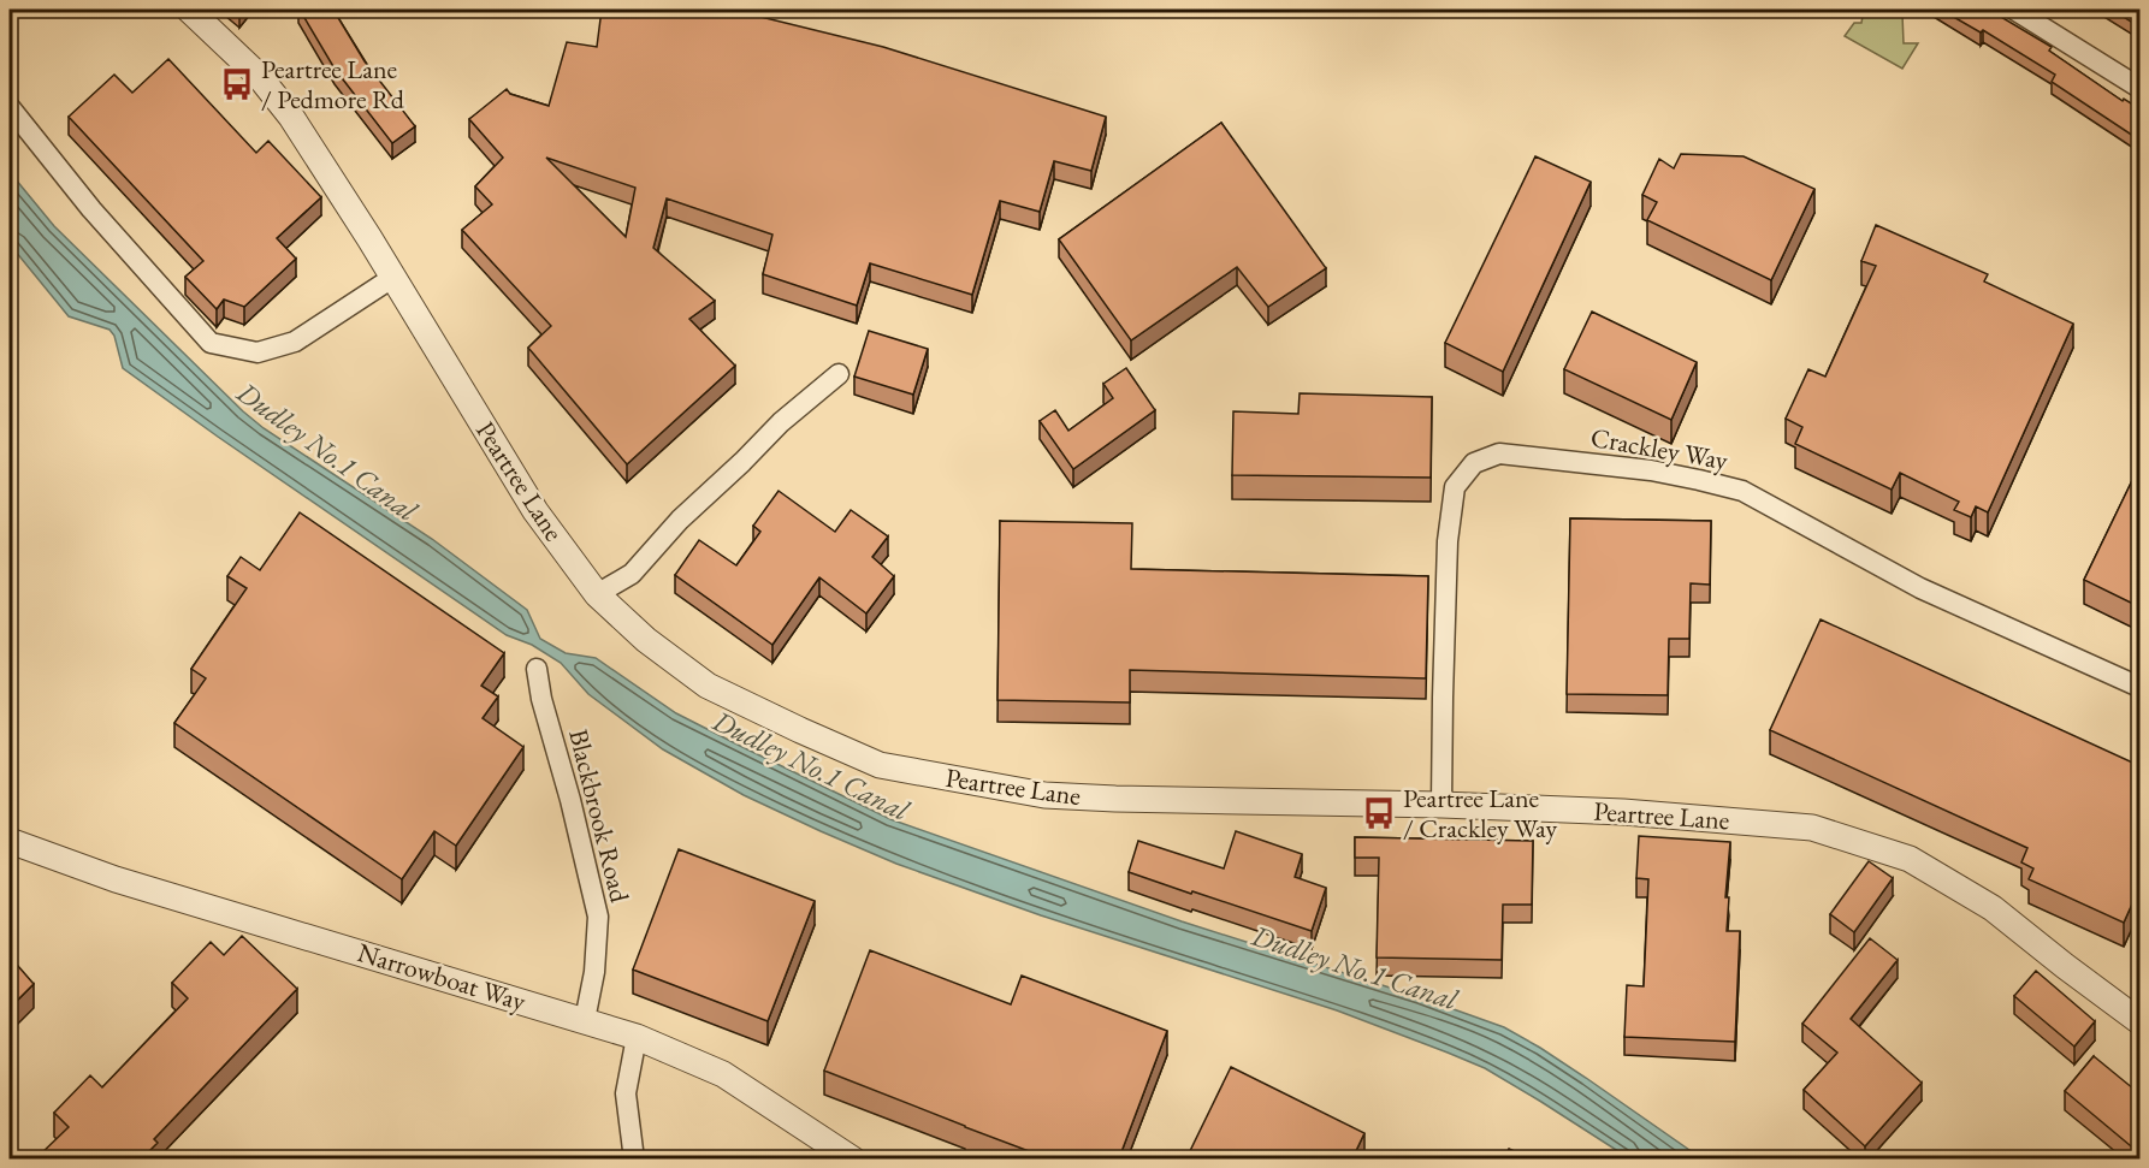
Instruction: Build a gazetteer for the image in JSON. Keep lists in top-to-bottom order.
{
  "streets": {
    "street": [
      "Crackley Way",
      "Peartree Lane",
      "Blackbrook Road",
      "Narrowboat Way"
    ]
  },
  "crossings": [
    ["Crackley Way", "Peartree Lane"],
    ["Blackbrook Road", "Narrowboat Way"]
  ],
  "water": ["Dudley No.1 Canal"],
  "places": {
    "bus stop": ["Peartree Lane / Pedmore Rd", "Peartree Lane / Crackley Way"]
  }
}
